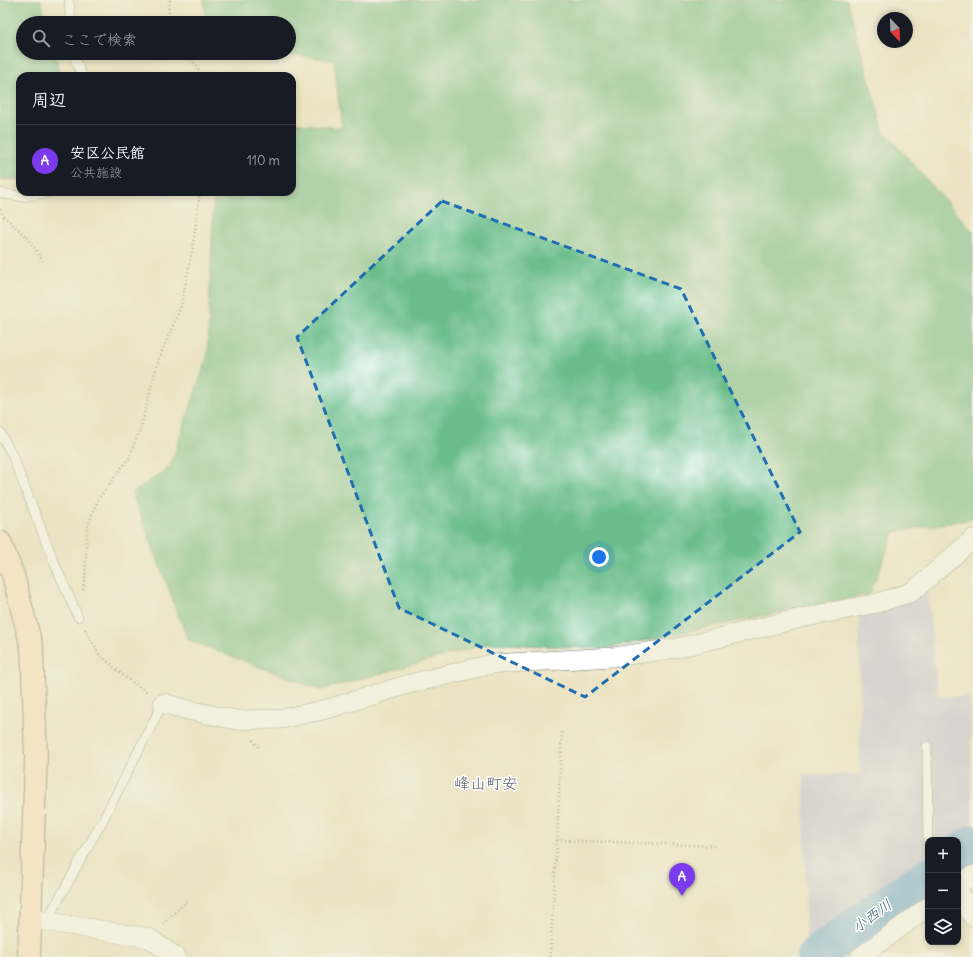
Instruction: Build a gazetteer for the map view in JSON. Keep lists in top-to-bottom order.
{
  "districts": ["峰山町安"],
  "water": ["小西川"],
  "north": "bottom right",
  "page": {
    "search": "ここで検索",
    "heading": "周辺",
    "list": [
      {
        "mark": "A",
        "name": "安区公民館",
        "note": "公共施設",
        "value": "110 m"
      }
    ],
    "map_buttons": ["+", "−"],
    "pins": "A"
  }
}
